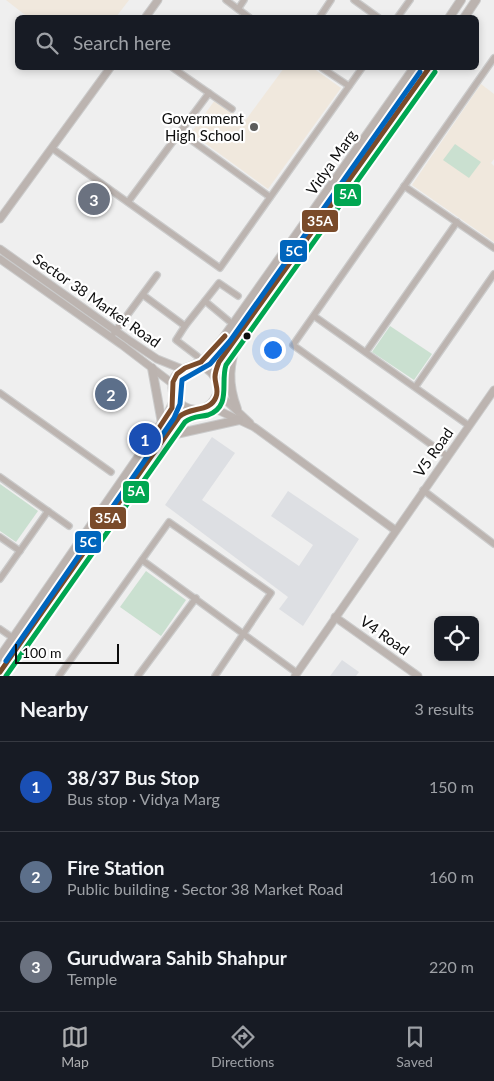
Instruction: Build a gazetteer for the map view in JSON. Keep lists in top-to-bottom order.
{
  "streets": {
    "main road": ["Vidya Marg"],
    "street": ["Sector 38 Market Road", "V5 Road", "V4 Road"]
  },
  "crossings": [
    ["Vidya Marg", "Sector 38 Market Road"],
    ["V5 Road", "V4 Road"]
  ],
  "places": ["Government High School"],
  "lines": ["transit line 35A", "transit line 5A", "transit line 5C"],
  "scale_bar": "100 m",
  "page": {
    "search": "Search here",
    "pins": ["3", "2", "1"],
    "scale": "100 m",
    "heading": ["Nearby", "3 results"],
    "list": [
      {
        "mark": "1",
        "name": "38/37 Bus Stop",
        "note": "Bus stop · Vidya Marg",
        "value": "150 m"
      },
      {
        "mark": "2",
        "name": "Fire Station",
        "note": "Public building · Sector 38 Market Road",
        "value": "160 m"
      },
      {
        "mark": "3",
        "name": "Gurudwara Sahib Shahpur",
        "note": "Temple",
        "value": "220 m"
      }
    ],
    "nav": ["Map", "Directions", "Saved"]
  }
}
